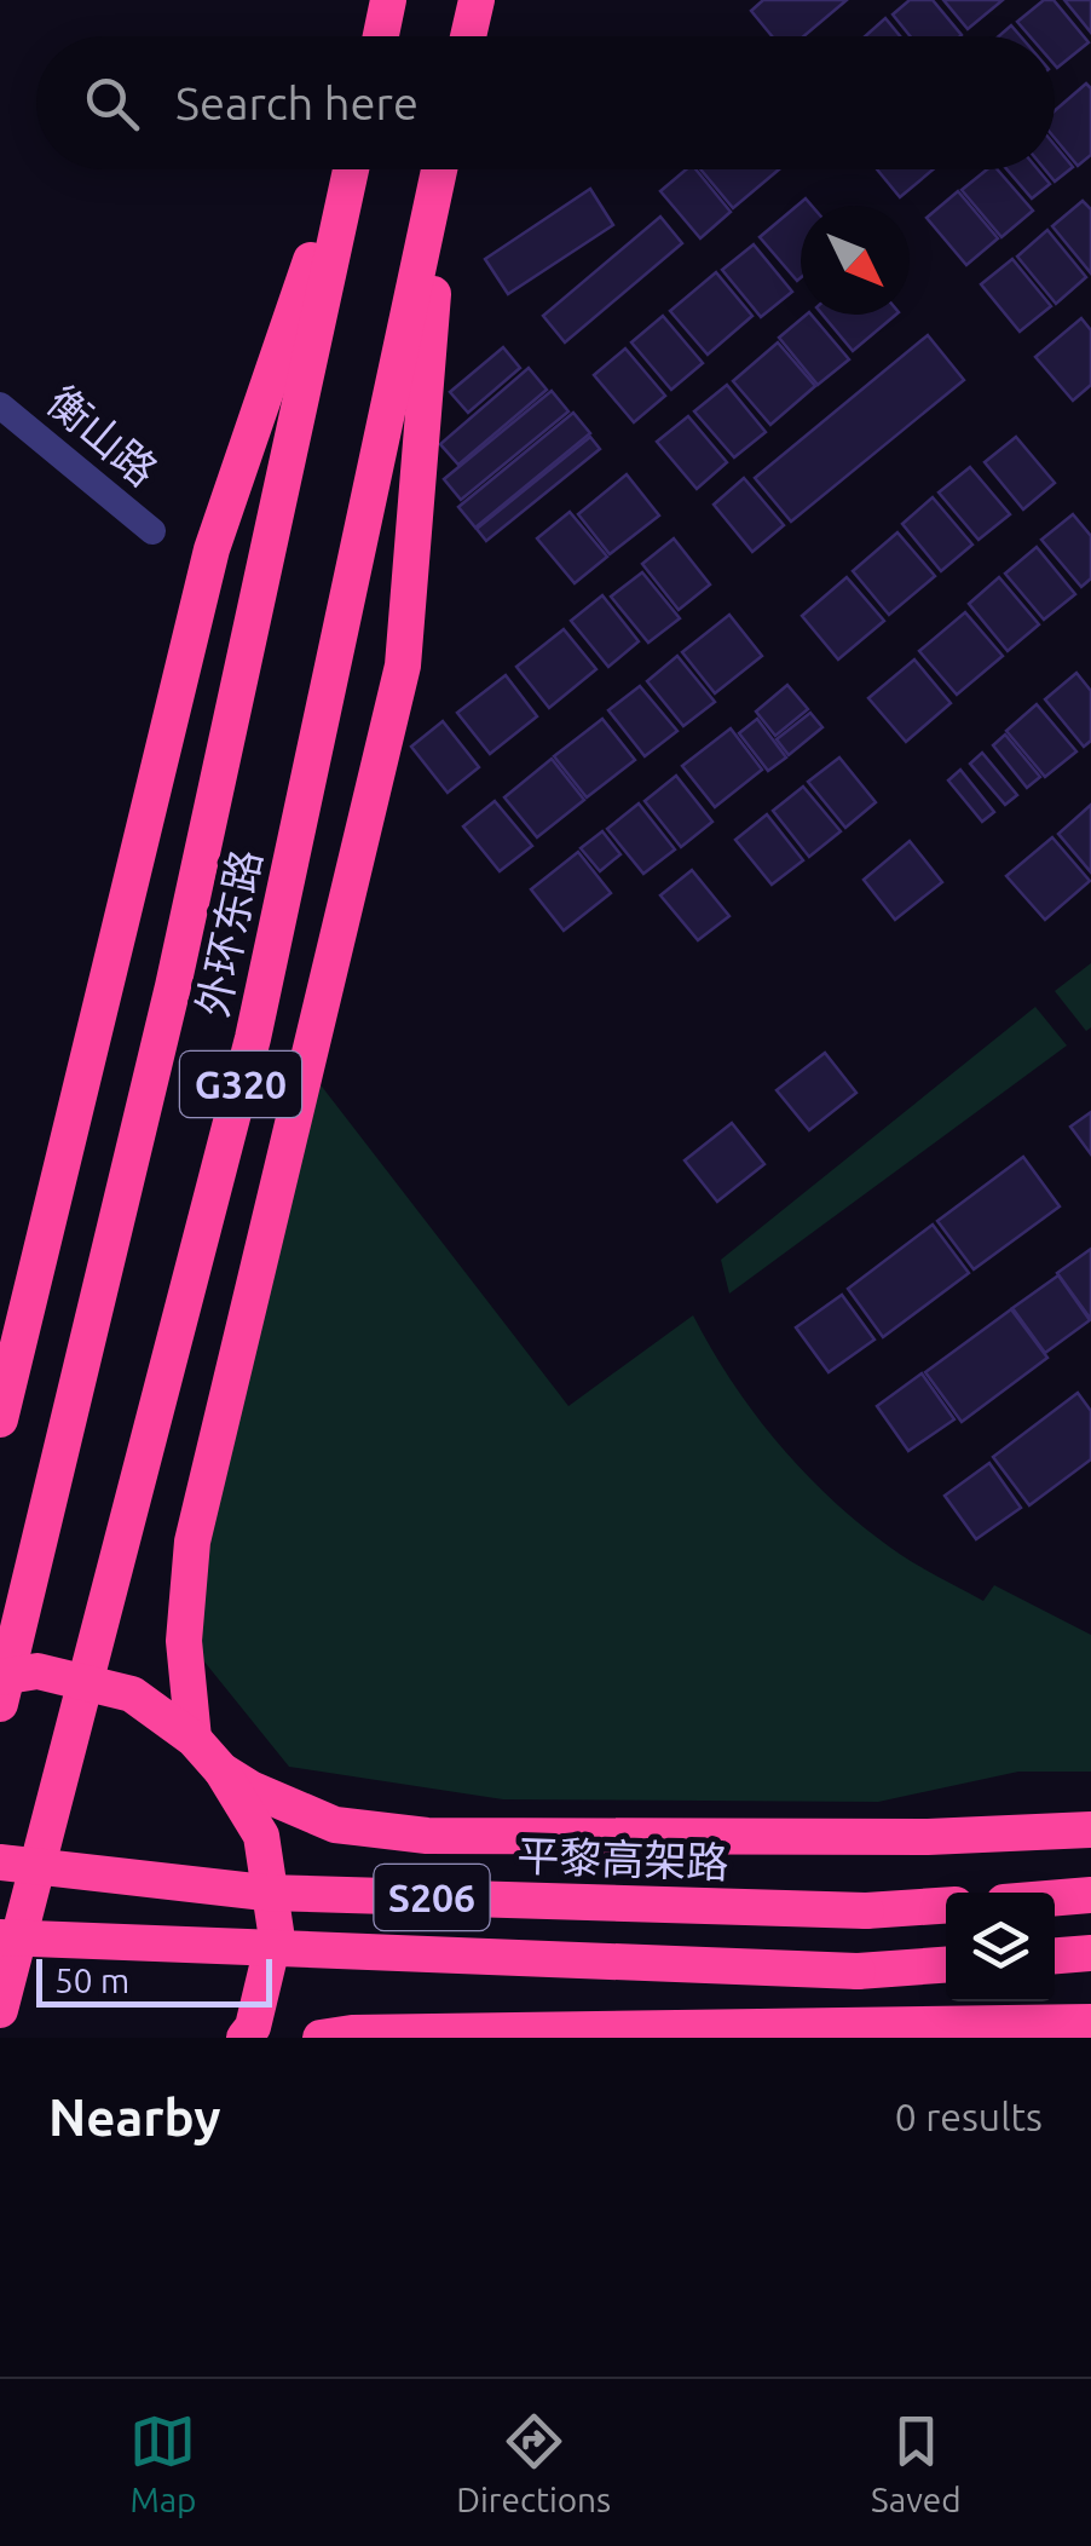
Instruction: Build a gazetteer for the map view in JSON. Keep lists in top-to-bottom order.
{
  "streets": {
    "highway": [
      "外环东路",
      "G320",
      "平黎高架路",
      "S206"
    ],
    "street": ["衡山路"]
  },
  "scale_bar": "50 m",
  "north": "bottom right",
  "page": {
    "search": "Search here",
    "scale": "50 m",
    "heading": ["Nearby", "0 results"],
    "nav": ["Map", "Directions", "Saved"]
  }
}
